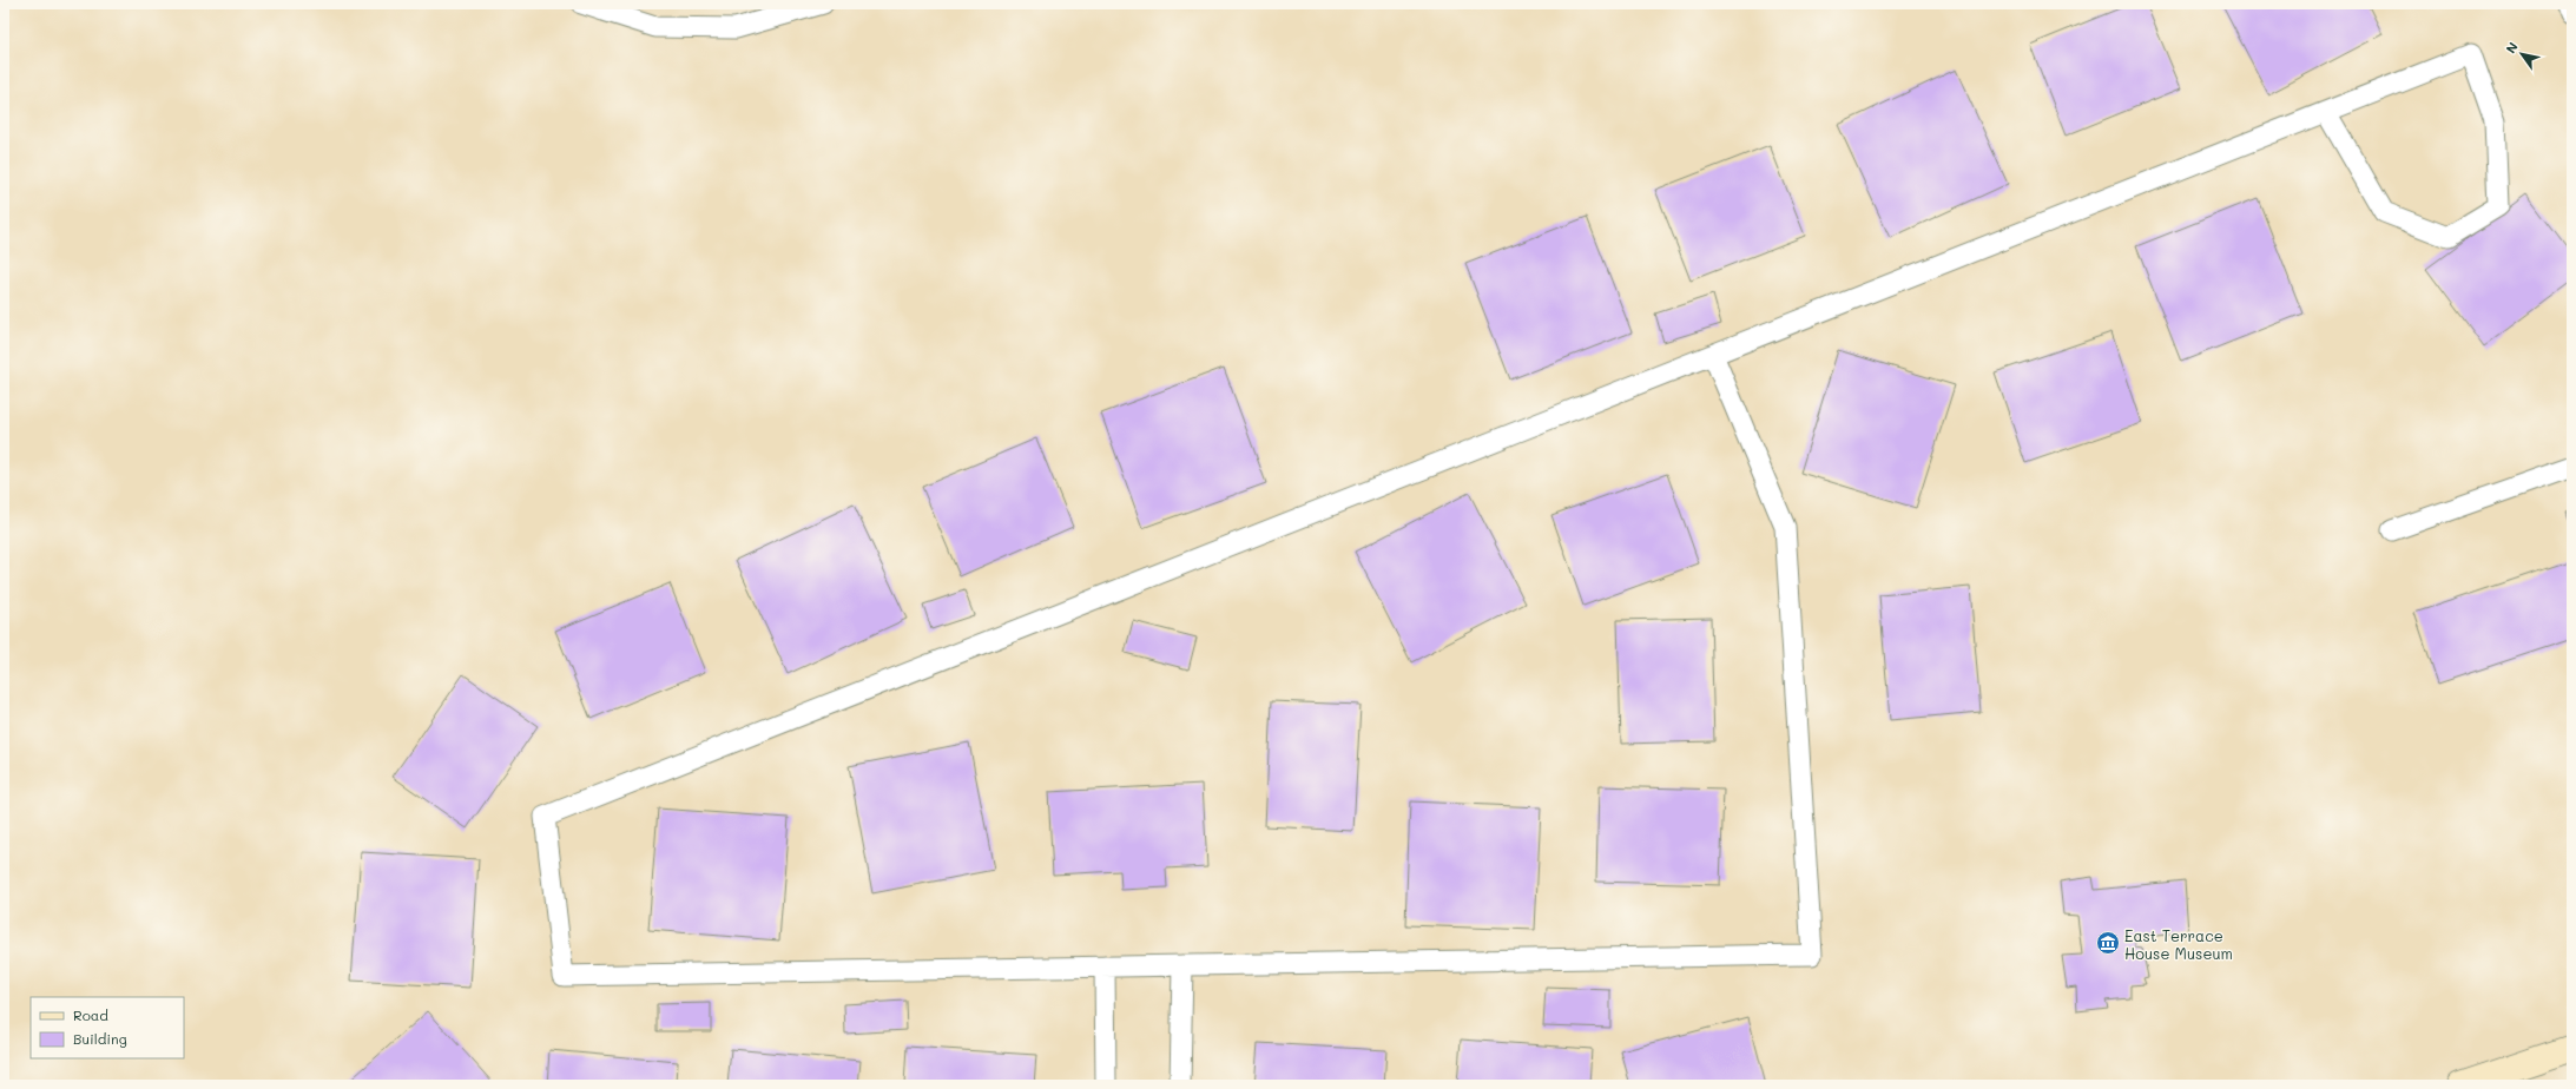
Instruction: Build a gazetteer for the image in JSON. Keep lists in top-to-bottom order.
{
  "places": {
    "museum": ["East Terrace House Museum"]
  },
  "legend": ["Road", "Building"],
  "north": "top left"
}
